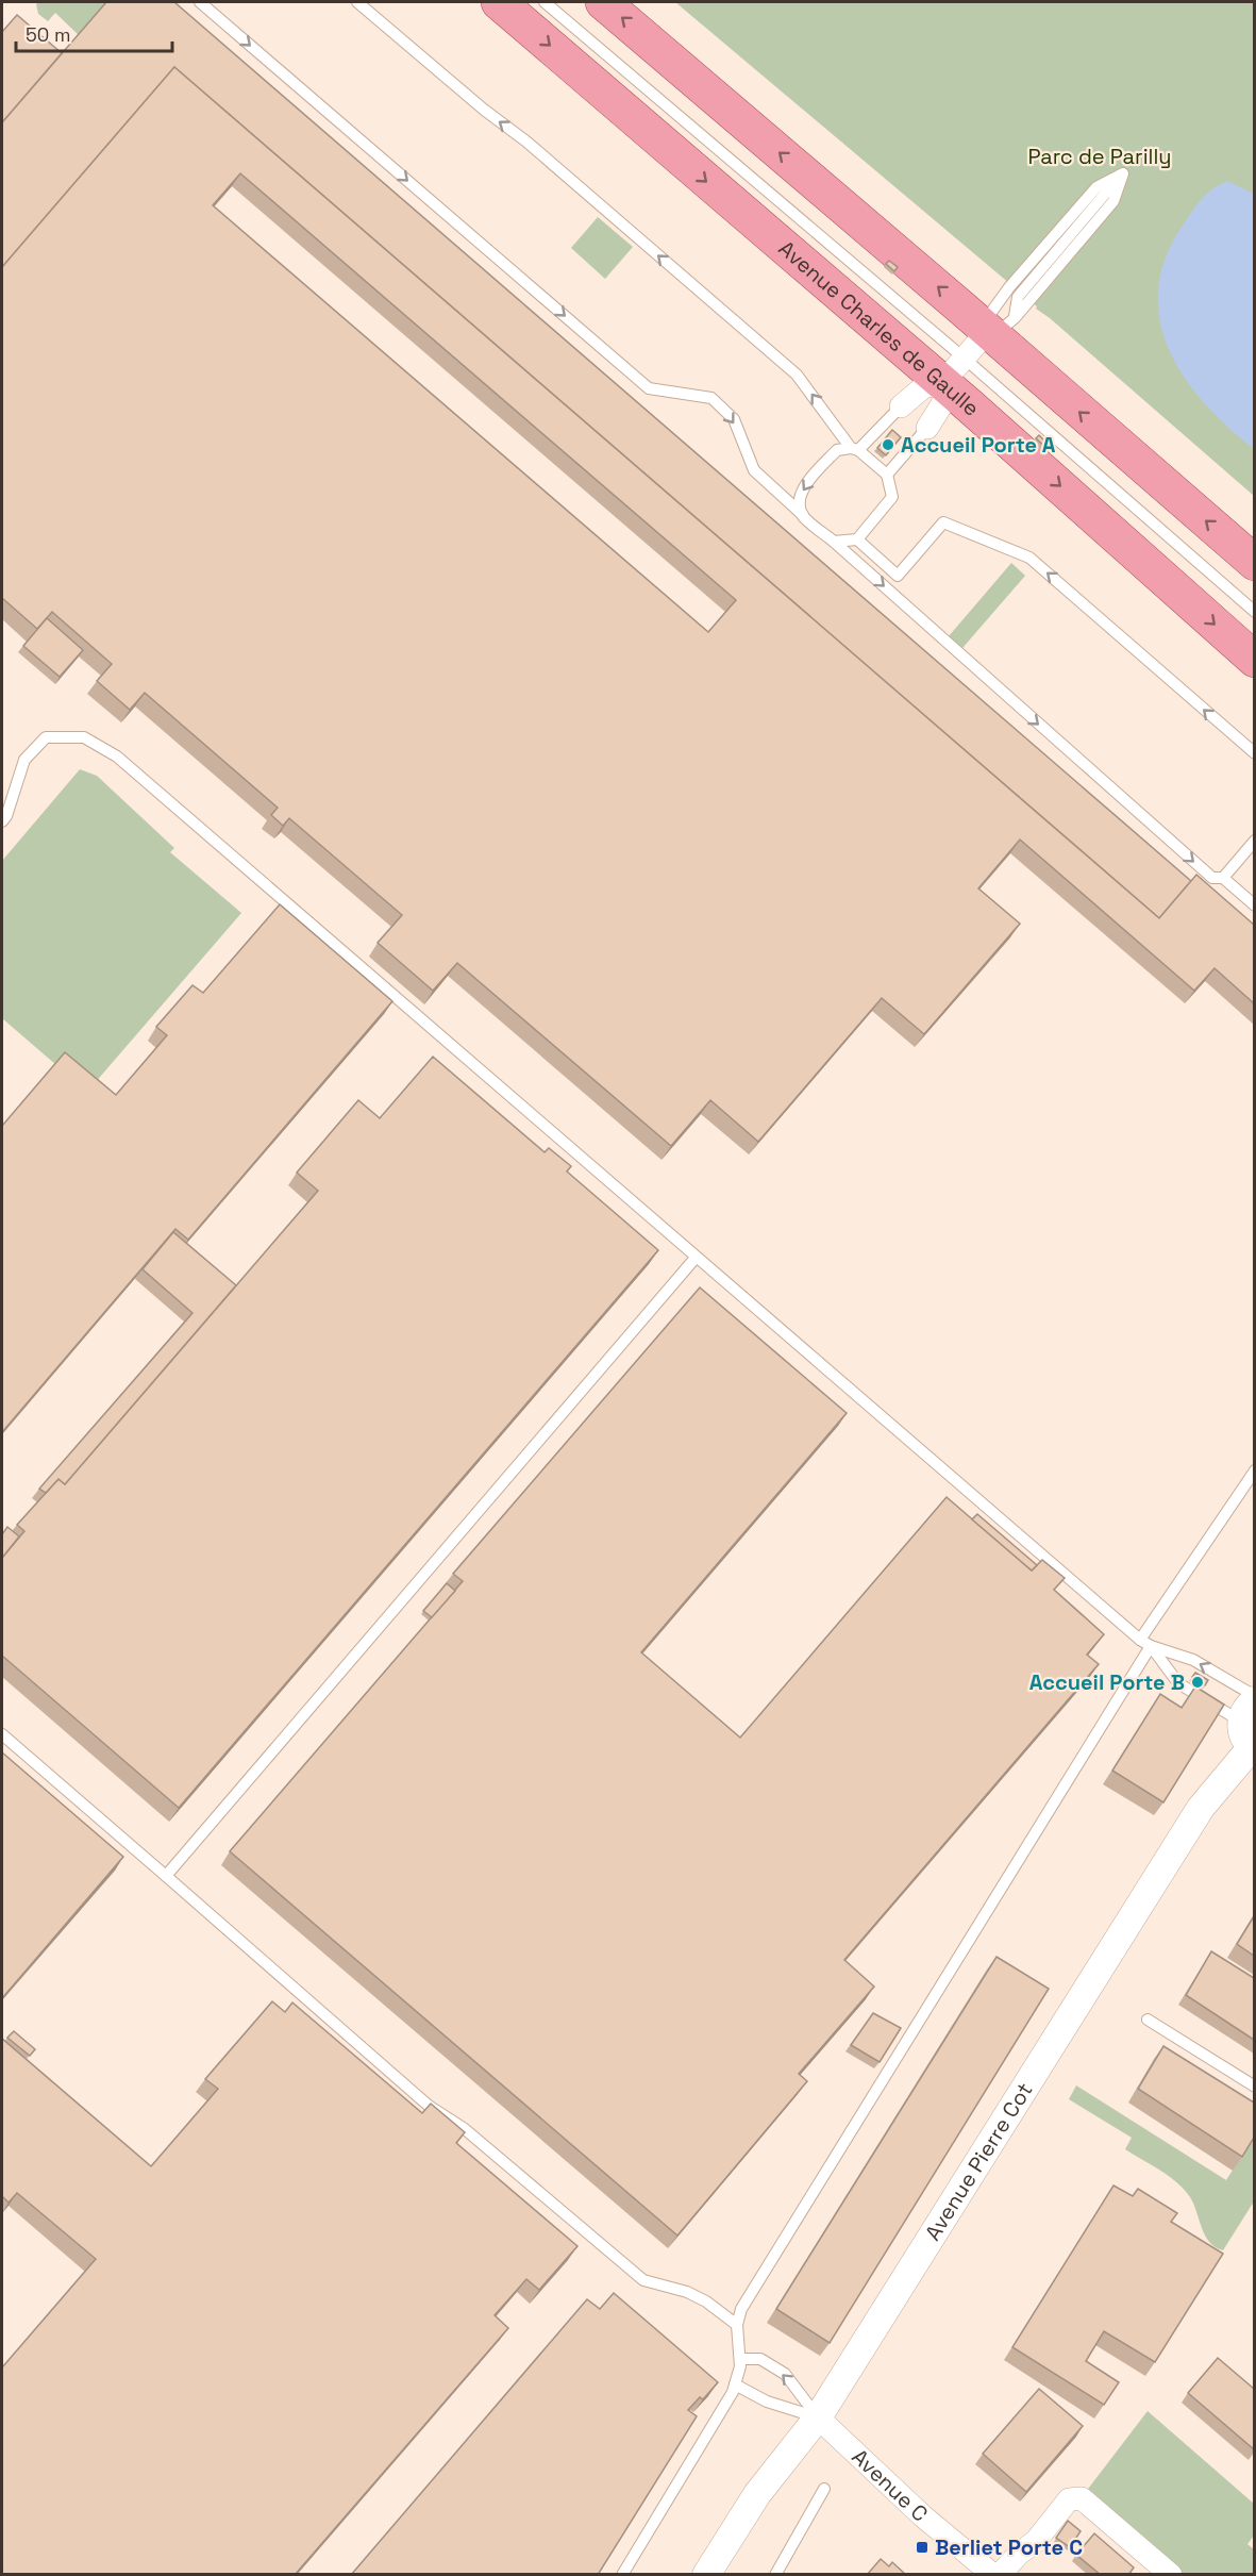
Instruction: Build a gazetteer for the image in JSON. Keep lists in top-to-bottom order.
{
  "streets": {
    "main road": ["Avenue Charles de Gaulle"],
    "street": ["Avenue Pierre Cot", "Avenue C"]
  },
  "crossings": [
    ["Avenue Pierre Cot", "Avenue C"]
  ],
  "parks": ["Parc de Parilly"],
  "places": {
    "other": ["Accueil Porte A", "Accueil Porte B"],
    "transit": ["Berliet Porte C"]
  },
  "scale_bar": "50 m"
}
